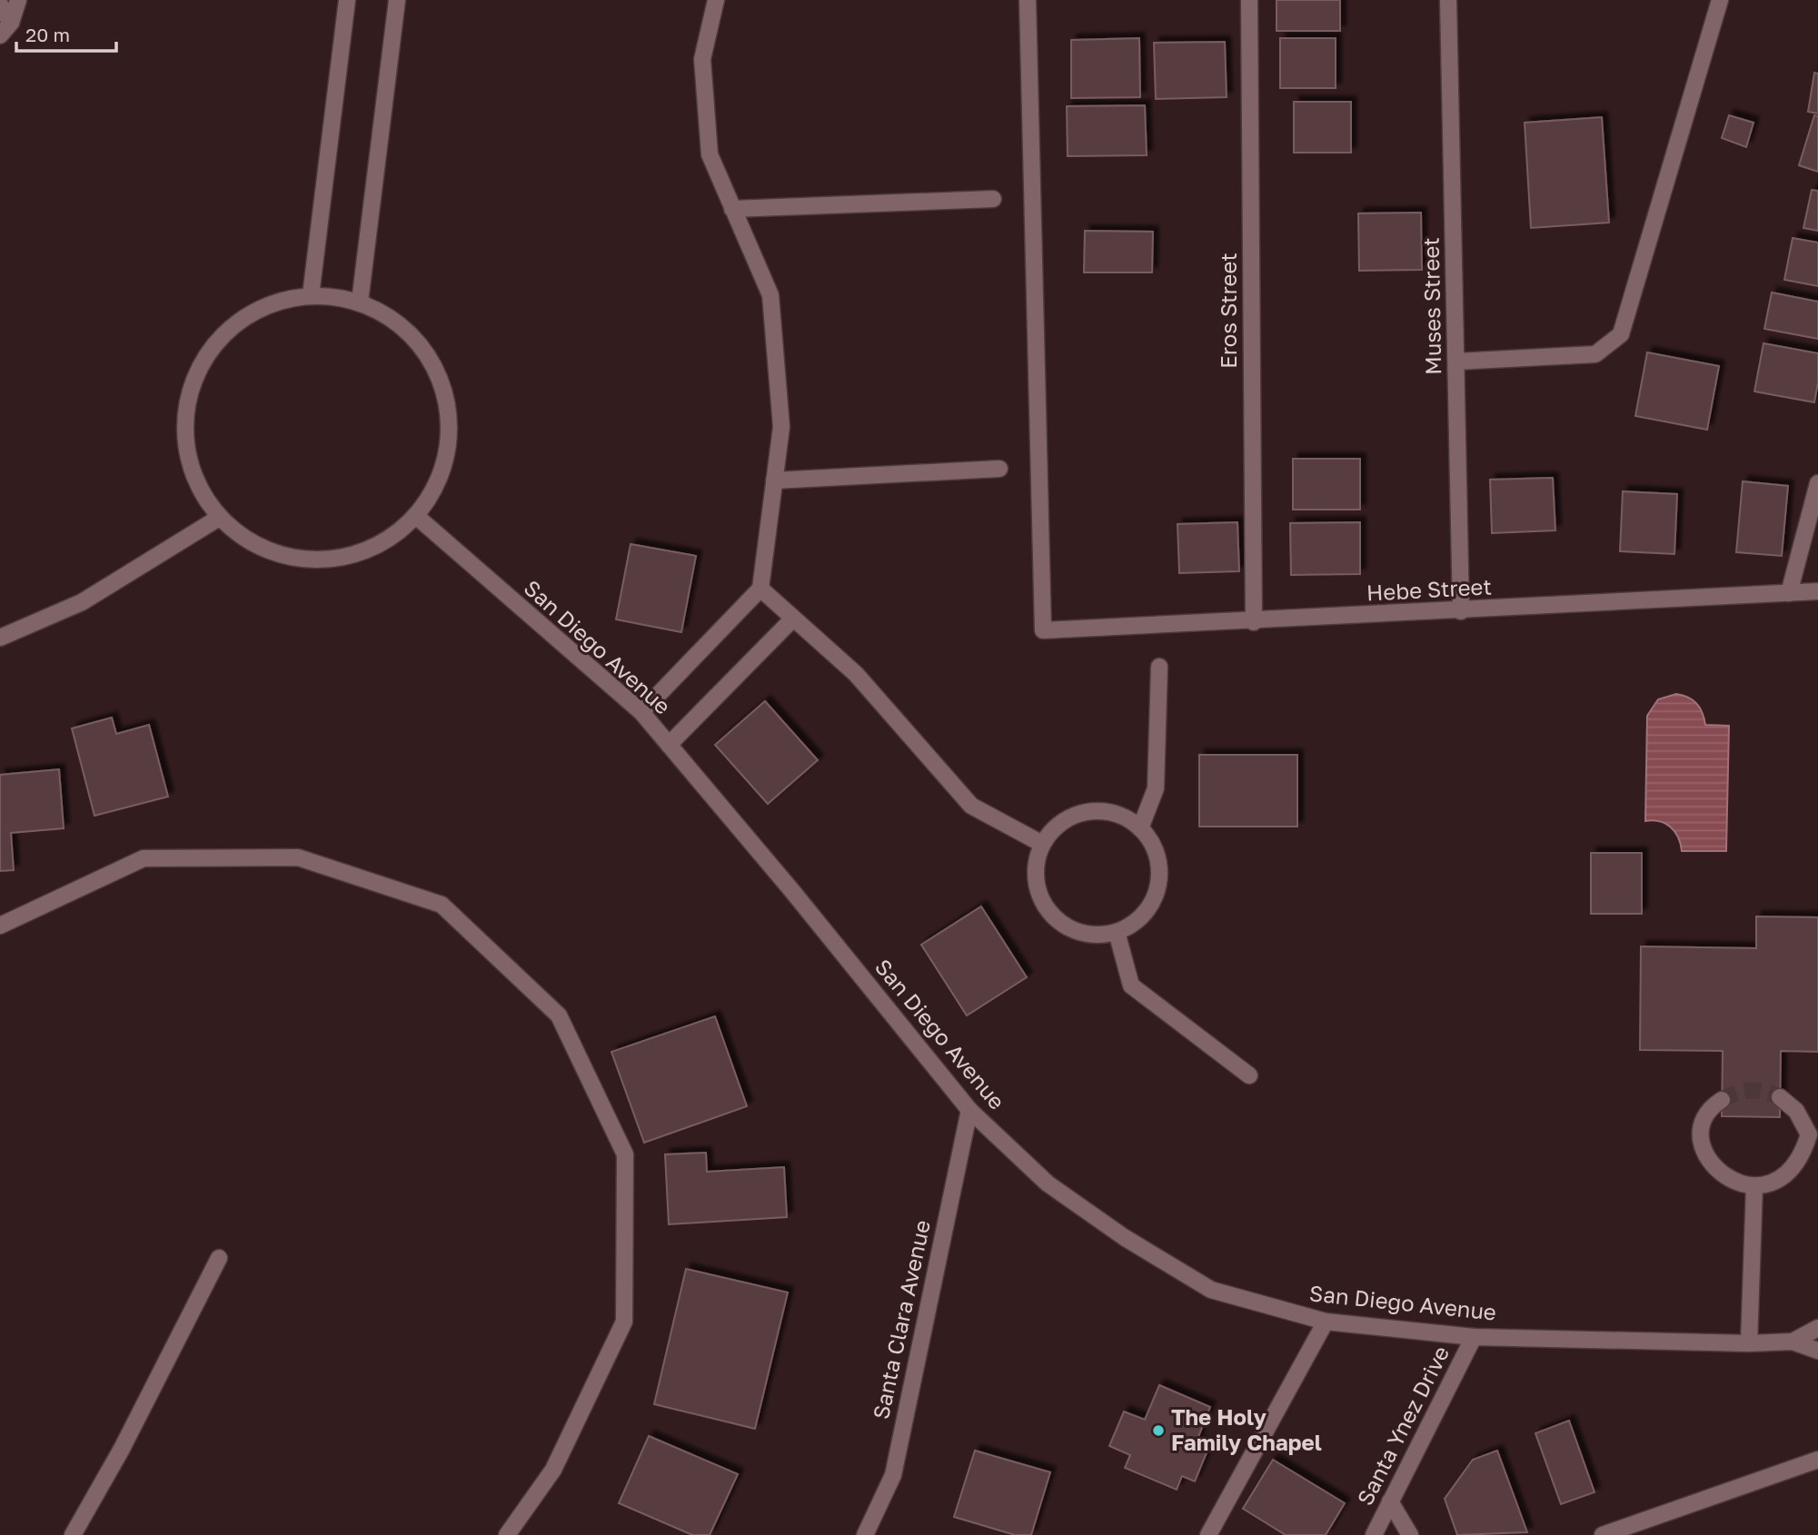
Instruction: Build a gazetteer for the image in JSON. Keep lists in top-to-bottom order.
{
  "streets": {
    "street": [
      "Muses Street",
      "Eros Street",
      "Hebe Street",
      "San Diego Avenue",
      "Santa Clara Avenue",
      "Santa Ynez Drive"
    ]
  },
  "crossings": [
    ["Muses Street", "Hebe Street"],
    ["Eros Street", "Hebe Street"],
    ["San Diego Avenue", "Santa Clara Avenue"],
    ["San Diego Avenue", "Santa Ynez Drive"]
  ],
  "places": ["The Holy Family Chapel"],
  "scale_bar": "20 m"
}
